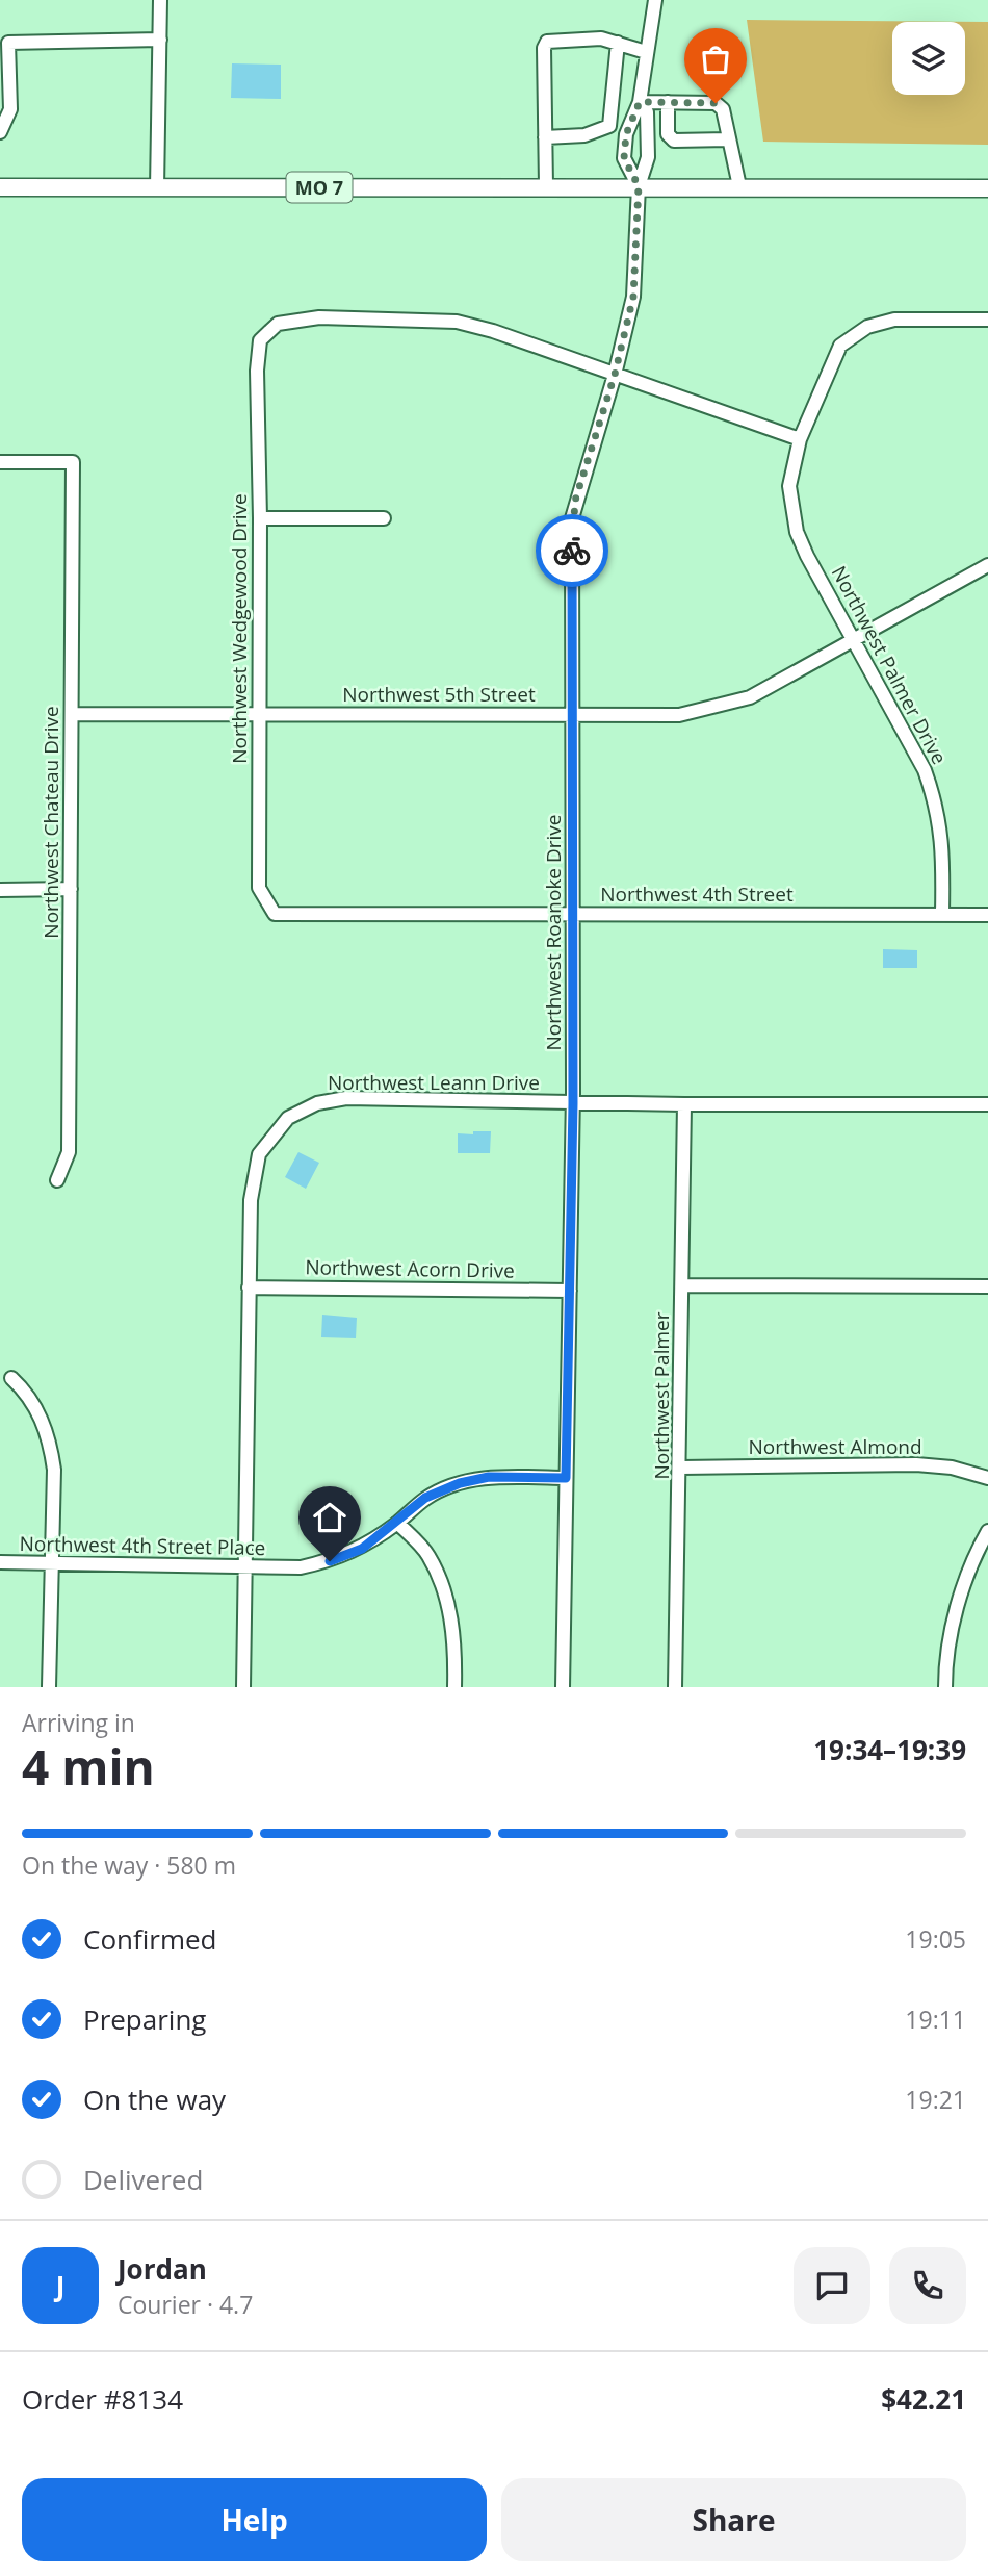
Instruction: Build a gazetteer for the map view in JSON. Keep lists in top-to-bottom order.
{
  "streets": {
    "main road": ["MO 7"],
    "street": [
      "Northwest Wedgewood Drive",
      "Northwest Palmer Drive",
      "Northwest 5th Street",
      "Northwest Chateau Drive",
      "Northwest 4th Street",
      "Northwest Roanoke Drive",
      "Northwest Leann Drive",
      "Northwest Acorn Drive",
      "Northwest Palmer",
      "Northwest Almond",
      "Northwest 4th Street Place"
    ]
  },
  "crossings": [
    ["MO 7", "Northwest Roanoke Drive"],
    ["Northwest Wedgewood Drive", "Northwest 5th Street"],
    ["Northwest Wedgewood Drive", "Northwest 4th Street"],
    ["Northwest Wedgewood Drive", "Northwest Roanoke Drive"],
    ["Northwest Palmer Drive", "Northwest 5th Street"],
    ["Northwest Palmer Drive", "Northwest 4th Street"],
    ["Northwest 5th Street", "Northwest Chateau Drive"],
    ["Northwest 5th Street", "Northwest Roanoke Drive"],
    ["Northwest 4th Street", "Northwest Roanoke Drive"],
    ["Northwest Roanoke Drive", "Northwest Leann Drive"],
    ["Northwest Roanoke Drive", "Northwest Acorn Drive"],
    ["Northwest Roanoke Drive", "Northwest 4th Street Place"],
    ["Northwest Leann Drive", "Northwest Acorn Drive"],
    ["Northwest Leann Drive", "Northwest Palmer"],
    ["Northwest Leann Drive", "Northwest 4th Street Place"],
    ["Northwest Palmer", "Northwest Almond"]
  ],
  "page": {
    "heading": ["4 min", "Arriving in", "19:34–19:39"],
    "panel": [
      "Jordan",
      "Courier · 4.7",
      "Order #8134",
      "$42.21"
    ],
    "bar": "On the way · 580 m",
    "list": [
      ["Confirmed", "19:05"],
      ["Preparing", "19:11"],
      ["On the way", "19:21"],
      "Delivered"
    ],
    "round": "J",
    "buttons": ["Help", "Share"]
  }
}
